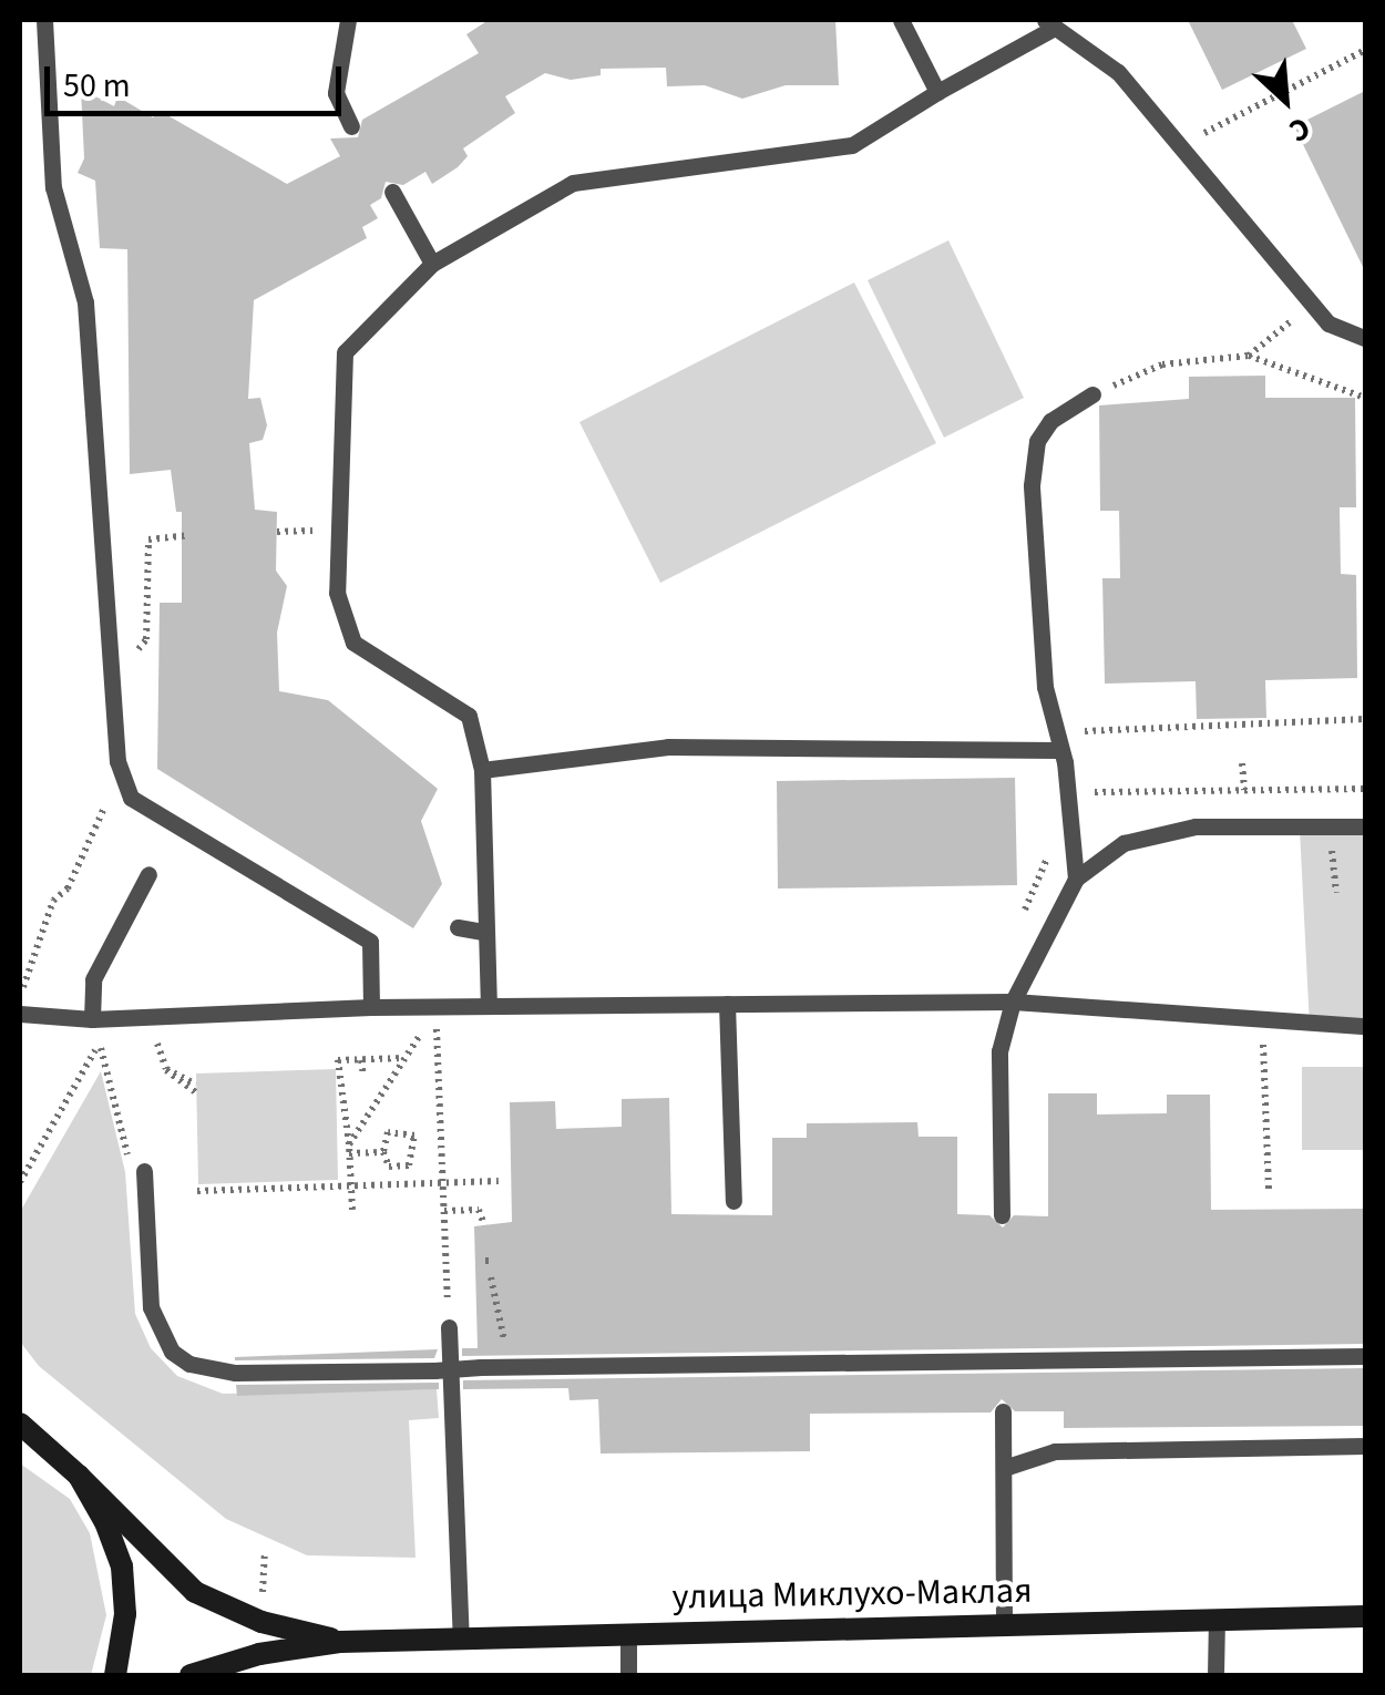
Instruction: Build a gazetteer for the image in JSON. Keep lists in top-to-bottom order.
{
  "streets": {
    "main road": ["улица Миклухо-Маклая"]
  },
  "scale_bar": "50 m",
  "north": "bottom right"
}
